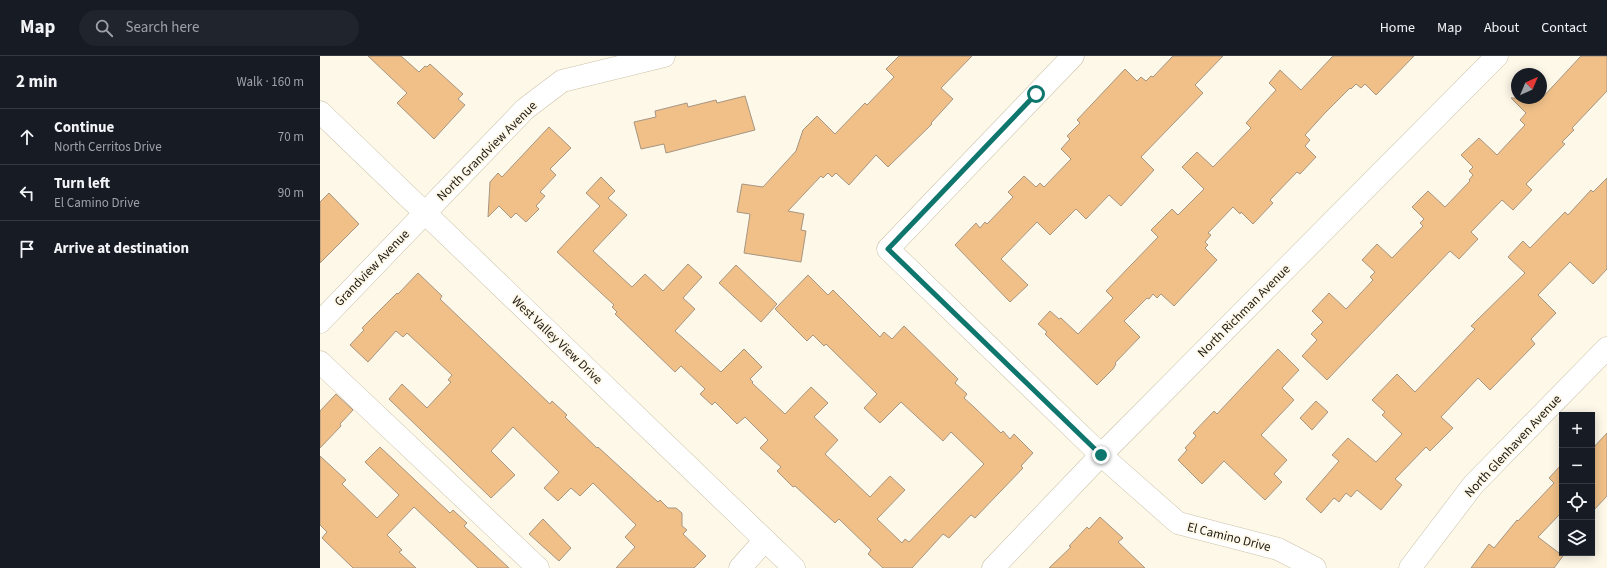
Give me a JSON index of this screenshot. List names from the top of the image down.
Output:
{
  "streets": {
    "street": [
      "North Grandview Avenue",
      "Grandview Avenue",
      "North Richman Avenue",
      "West Valley View Drive",
      "North Glenhaven Avenue",
      "El Camino Drive"
    ]
  },
  "crossings": [
    ["North Grandview Avenue", "Grandview Avenue"],
    ["North Grandview Avenue", "West Valley View Drive"],
    ["Grandview Avenue", "West Valley View Drive"],
    ["North Richman Avenue", "El Camino Drive"]
  ],
  "north": "top right",
  "page": {
    "header": "Map",
    "search": "Search here",
    "nav": [
      "Home",
      "Map",
      "About",
      "Contact"
    ],
    "heading": ["2 min", "Walk · 160 m"],
    "list": [
      ["Continue", "North Cerritos Drive", "70 m"],
      ["Turn left", "El Camino Drive", "90 m"],
      "Arrive at destination"
    ],
    "map_buttons": ["+", "−"]
  }
}
